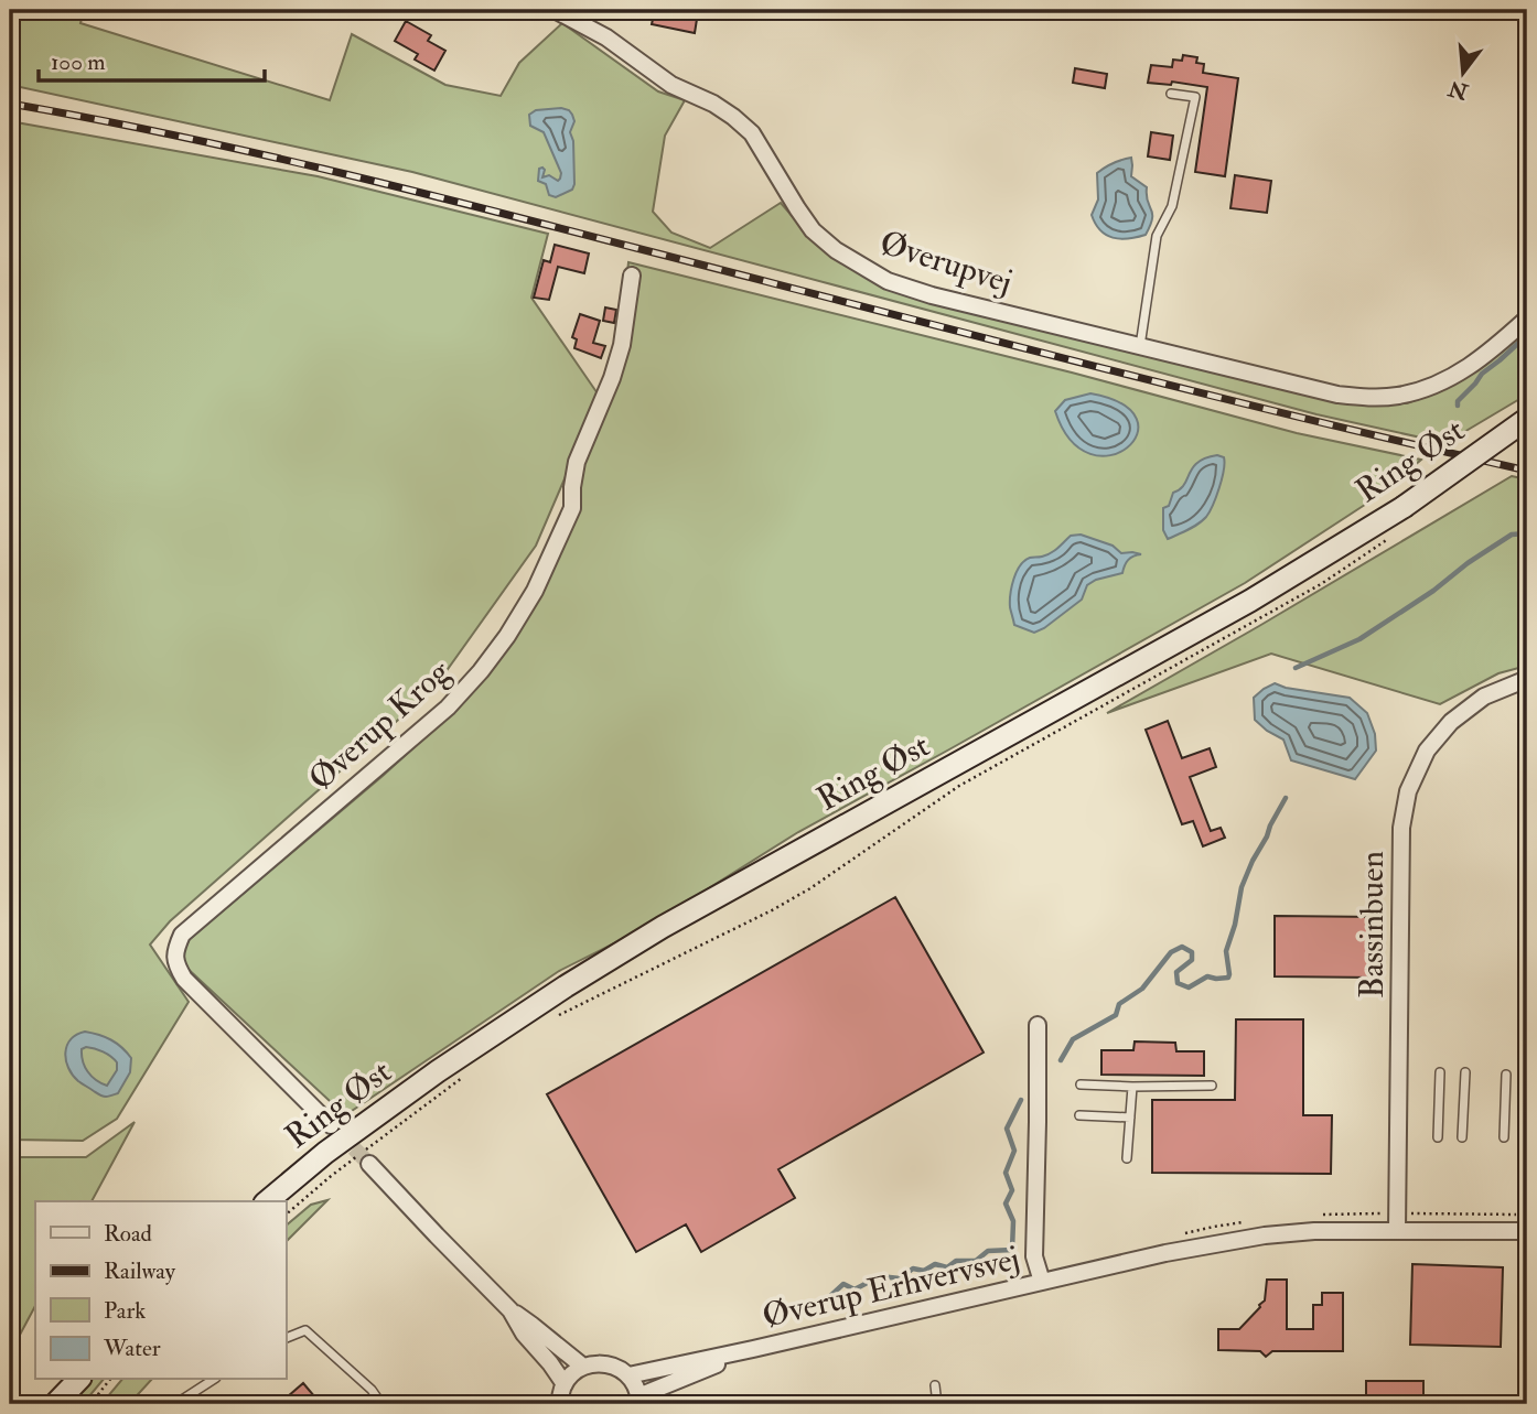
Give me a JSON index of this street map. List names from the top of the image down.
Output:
{
  "streets": {
    "main road": ["Ring Øst"],
    "street": [
      "Øverupvej",
      "Øverup Krog",
      "Bassinbuen",
      "Øverup Erhvervsvej"
    ]
  },
  "crossings": [
    ["Bassinbuen", "Øverup Erhvervsvej"]
  ],
  "legend": [
    "Road",
    "Railway",
    "Park",
    "Water"
  ],
  "scale_bar": "100 m",
  "north": "bottom"
}
